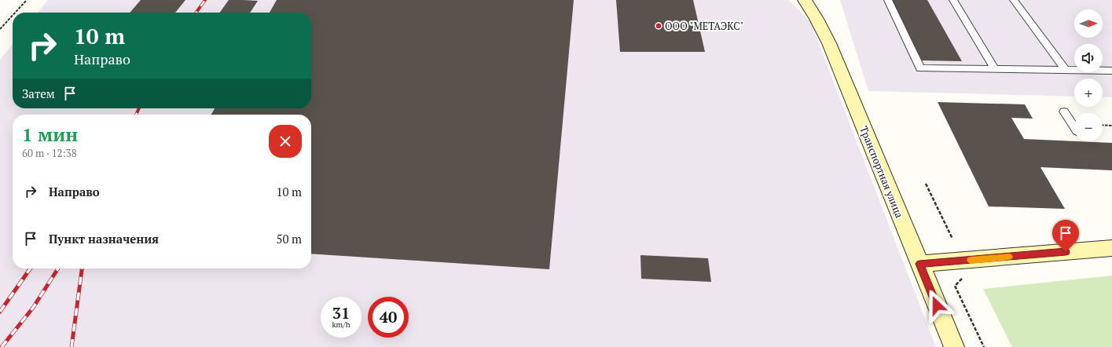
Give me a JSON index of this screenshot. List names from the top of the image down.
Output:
{
  "streets": {
    "street": ["Транспортная улица"]
  },
  "places": ["ООО \"МЕТАЭКС\""],
  "north": "right",
  "page": {
    "map_buttons": ["+", "−"],
    "turn": ["10 m", "Направо"],
    "then": "Затем",
    "heading": ["1 мин", "60 m · 12:38"],
    "list": [
      {
        "name": "Направо",
        "value": "10 m"
      },
      {
        "name": "Пункт назначения",
        "value": "50 m"
      }
    ],
    "speed": "31 km/h",
    "limit": "40"
  }
}
